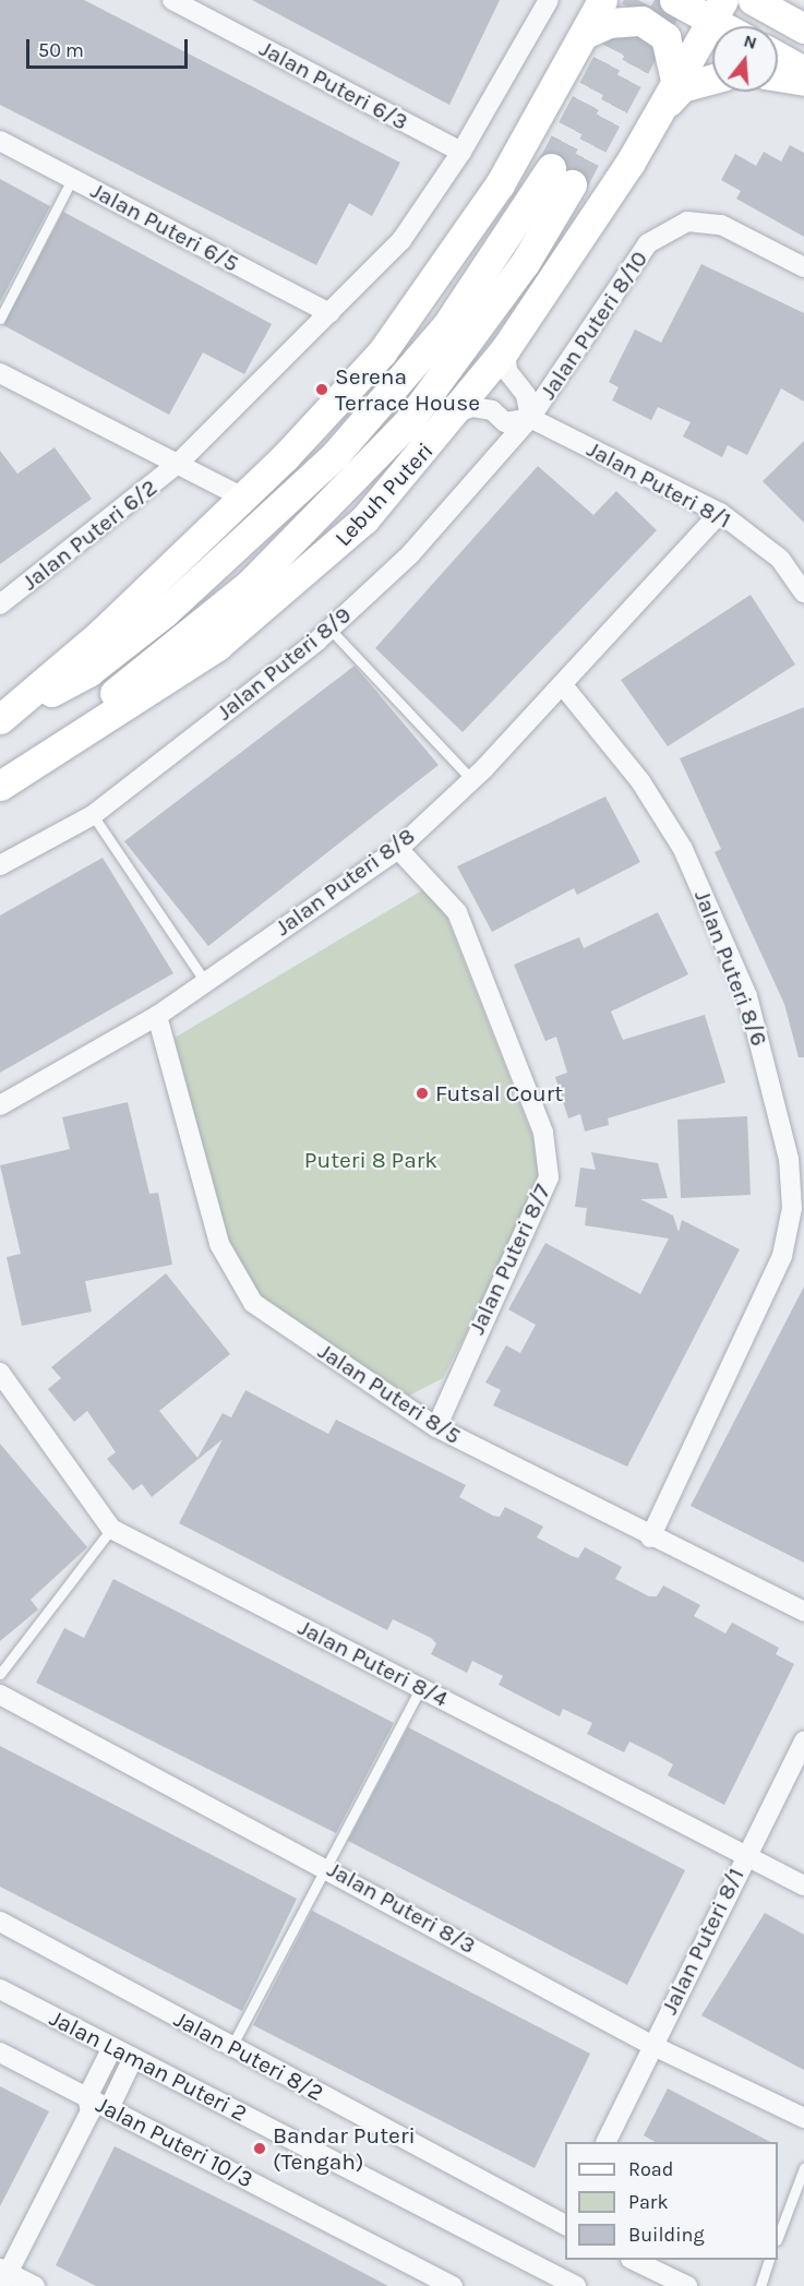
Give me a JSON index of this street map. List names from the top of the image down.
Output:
{
  "streets": {
    "main road": ["Lebuh Puteri"],
    "street": [
      "Jalan Puteri 6/3",
      "Jalan Puteri 6/5",
      "Jalan Puteri 8/10",
      "Jalan Puteri 8/1",
      "Jalan Puteri 6/2",
      "Jalan Puteri 8/9",
      "Jalan Puteri 8/8",
      "Jalan Puteri 8/6",
      "Jalan Puteri 8/7",
      "Jalan Puteri 8/5",
      "Jalan Puteri 8/4",
      "Jalan Puteri 8/3",
      "Jalan Puteri 8/2",
      "Jalan Laman Puteri 2",
      "Jalan Puteri 10/3"
    ]
  },
  "crossings": [
    ["Jalan Puteri 6/3", "Jalan Puteri 6/2"],
    ["Jalan Puteri 6/5", "Jalan Puteri 6/2"],
    ["Jalan Puteri 8/10", "Jalan Puteri 8/1"],
    ["Jalan Puteri 8/10", "Jalan Puteri 8/9"],
    ["Jalan Puteri 8/1", "Lebuh Puteri"],
    ["Jalan Puteri 8/1", "Jalan Puteri 8/9"],
    ["Jalan Puteri 8/1", "Jalan Puteri 8/8"],
    ["Jalan Puteri 8/1", "Jalan Puteri 8/4"],
    ["Jalan Puteri 8/1", "Jalan Puteri 8/3"],
    ["Jalan Puteri 8/8", "Jalan Puteri 8/6"],
    ["Jalan Puteri 8/8", "Jalan Puteri 8/7"],
    ["Jalan Puteri 8/8", "Jalan Puteri 8/5"],
    ["Jalan Puteri 8/6", "Jalan Puteri 8/5"],
    ["Jalan Puteri 8/7", "Jalan Puteri 8/5"]
  ],
  "parks": ["Puteri 8 Park"],
  "places": ["Serena Terrace House", "Futsal Court", "Bandar Puteri (Tengah)"],
  "legend": ["Road", "Park", "Building"],
  "scale_bar": "50 m",
  "north": "top"
}
